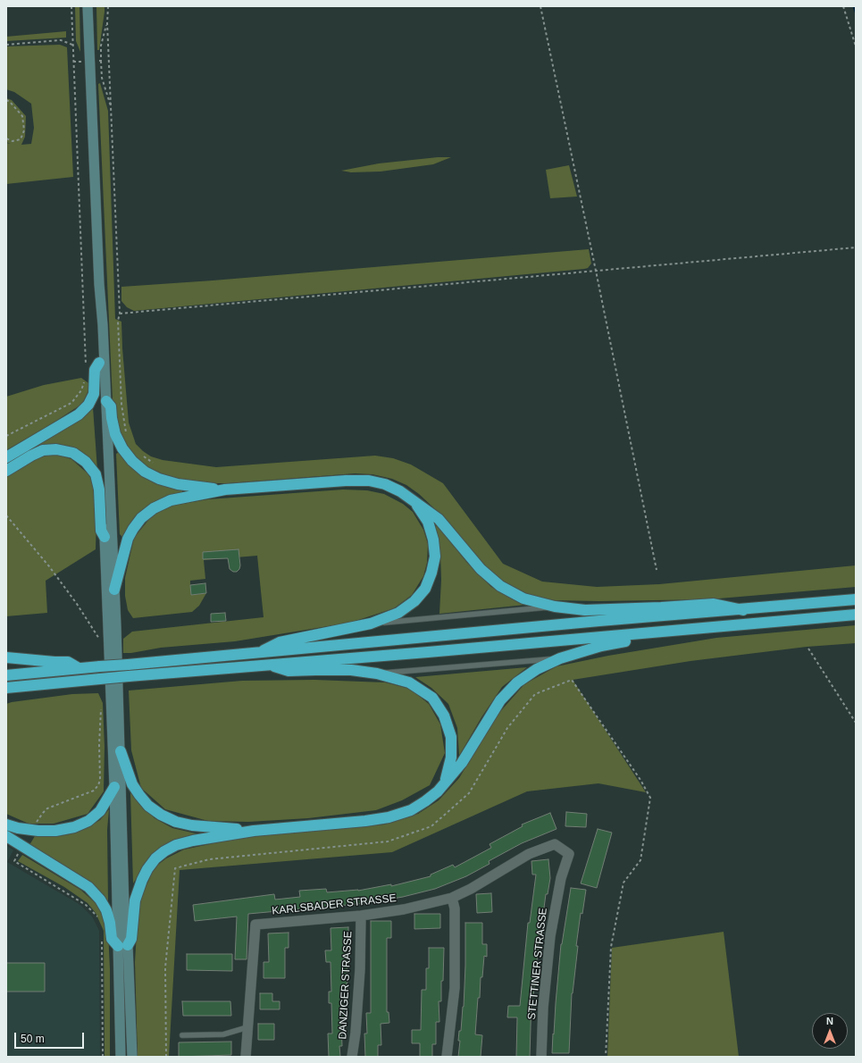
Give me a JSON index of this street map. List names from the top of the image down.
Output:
{
  "streets": {
    "street": ["KARLSBADER STRASSE", "STETTINER STRASSE", "DANZIGER STRASSE"]
  },
  "crossings": [
    ["KARLSBADER STRASSE", "STETTINER STRASSE"],
    ["KARLSBADER STRASSE", "DANZIGER STRASSE"]
  ],
  "scale_bar": "50 m",
  "north": "top"
}
